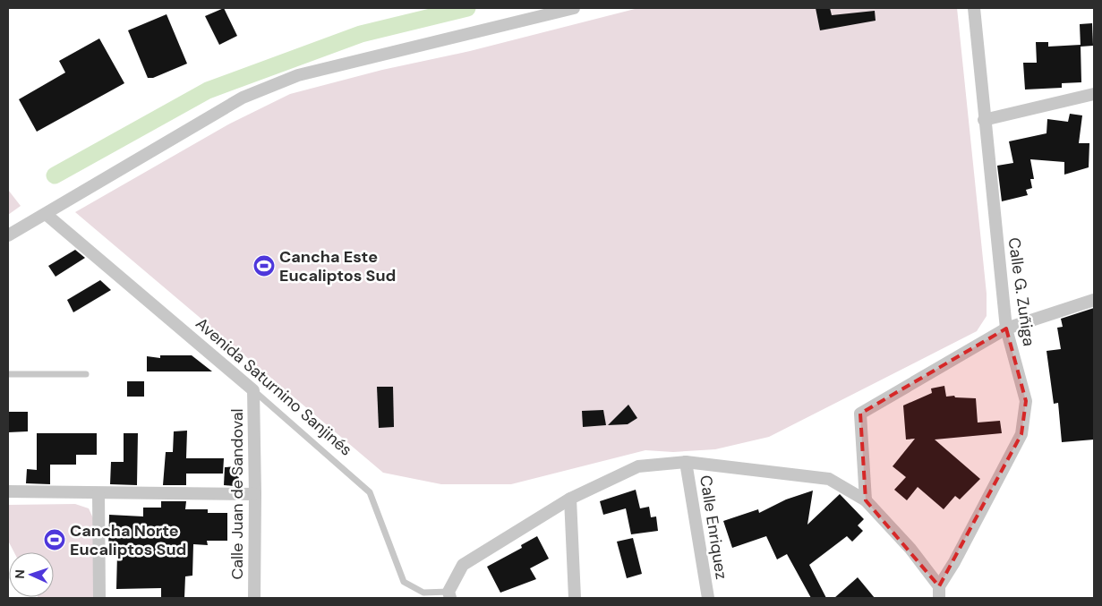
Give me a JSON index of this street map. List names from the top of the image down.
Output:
{
  "streets": {
    "street": [
      "Calle G. Zuñiga",
      "Avenida Saturnino Sanjinés",
      "Calle Juan de Sandoval",
      "Calle Enriquez"
    ]
  },
  "crossings": [
    ["Avenida Saturnino Sanjinés", "Calle Juan de Sandoval"]
  ],
  "places": {
    "sports": ["Cancha Este Eucaliptos Sud", "Cancha Norte Eucaliptos Sud"]
  },
  "north": "left"
}
